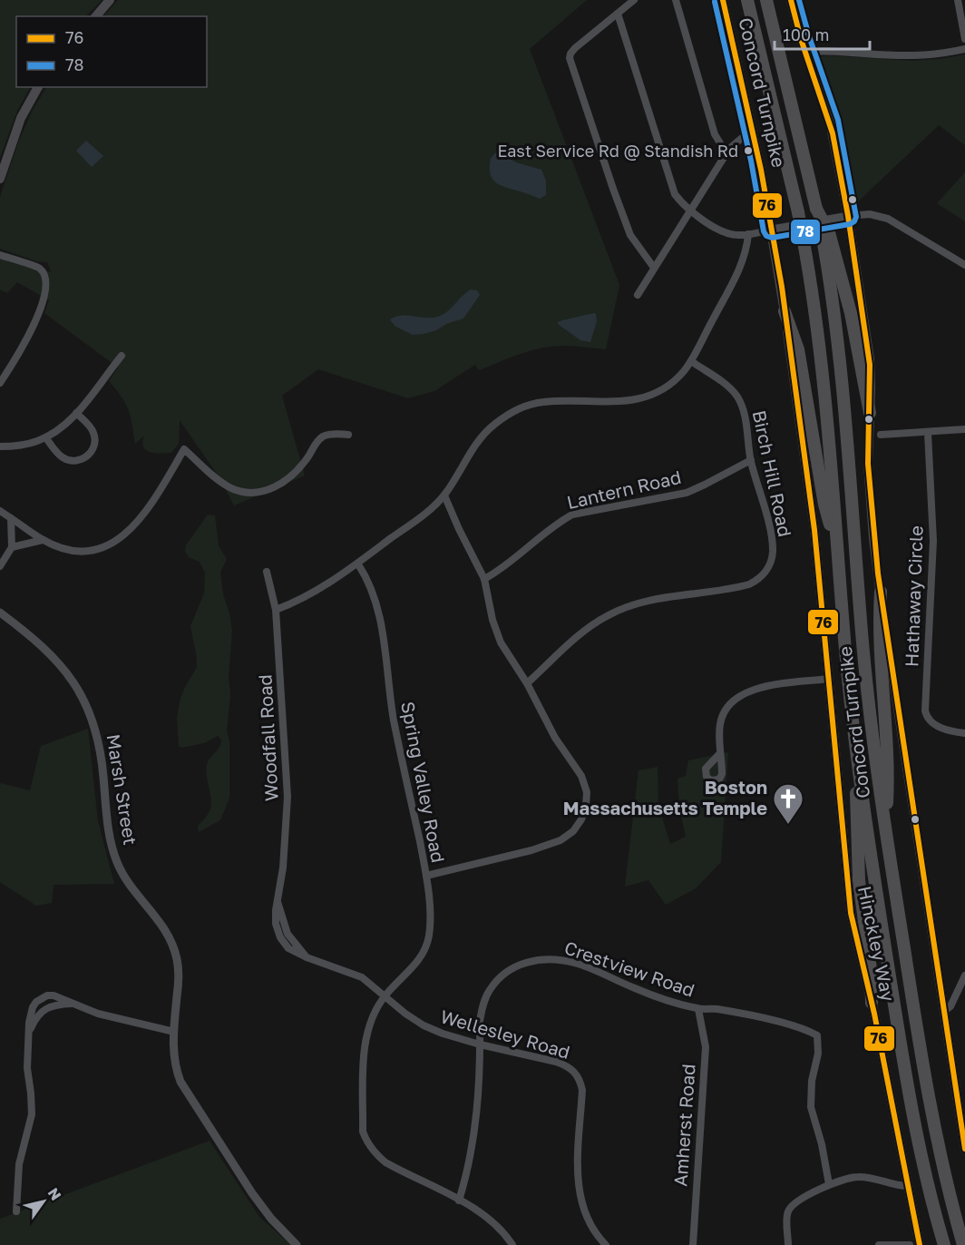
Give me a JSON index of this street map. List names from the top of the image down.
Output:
{
  "streets": {
    "highway": ["Concord Turnpike"],
    "main road": ["Hinckley Way"],
    "street": [
      "Birch Hill Road",
      "Lantern Road",
      "Hathaway Circle",
      "Woodfall Road",
      "Spring Valley Road",
      "Marsh Street",
      "Crestview Road",
      "Wellesley Road",
      "Amherst Road"
    ]
  },
  "crossings": [
    ["Concord Turnpike", "Hinckley Way"],
    ["Birch Hill Road", "Lantern Road"],
    ["Woodfall Road", "Spring Valley Road"],
    ["Woodfall Road", "Wellesley Road"],
    ["Spring Valley Road", "Crestview Road"],
    ["Spring Valley Road", "Wellesley Road"],
    ["Crestview Road", "Wellesley Road"],
    ["Crestview Road", "Amherst Road"]
  ],
  "places": {
    "other": ["East Service Rd @ Standish Rd"],
    "church": ["Boston Massachusetts Temple"]
  },
  "lines": ["transit line 76", "transit line 78"],
  "legend": ["76", "78"],
  "scale_bar": "100 m",
  "north": "top right"
}
